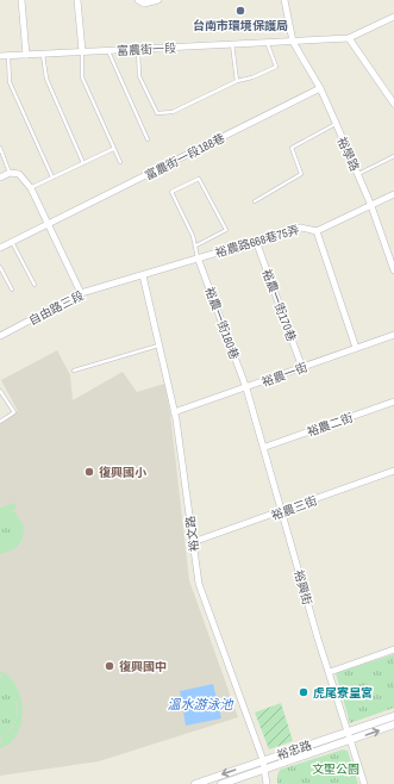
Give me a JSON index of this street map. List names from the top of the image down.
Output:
{
  "streets": {
    "street": [
      "富農街一段",
      "裕學路",
      "富農街一段188巷",
      "裕農路668巷75弄",
      "裕農一街170巷",
      "自由路三段",
      "裕農一街180巷",
      "裕農一街",
      "裕農二街",
      "裕農三街",
      "裕文路",
      "裕興街",
      "裕忠路"
    ]
  },
  "crossings": [
    ["富農街一段", "裕學路"],
    ["裕學路", "富農街一段188巷"],
    ["裕學路", "裕農路668巷75弄"],
    ["裕農路668巷75弄", "裕農一街170巷"],
    ["裕農路668巷75弄", "自由路三段"],
    ["裕農路668巷75弄", "裕農一街180巷"],
    ["裕農路668巷75弄", "裕文路"],
    ["裕農一街170巷", "裕農一街"],
    ["自由路三段", "裕文路"],
    ["裕農一街180巷", "裕農一街"],
    ["裕農一街180巷", "裕興街"],
    ["裕農一街", "裕文路"],
    ["裕農一街", "裕興街"],
    ["裕農二街", "裕興街"],
    ["裕農三街", "裕文路"],
    ["裕農三街", "裕興街"],
    ["裕文路", "裕忠路"],
    ["裕興街", "裕忠路"]
  ],
  "water": ["溫水游泳池"],
  "parks": ["文聖公園"],
  "places": [
    "台南市環境保護局",
    "復興國小",
    "復興國中",
    "虎尾寮皇宮"
  ]
}
